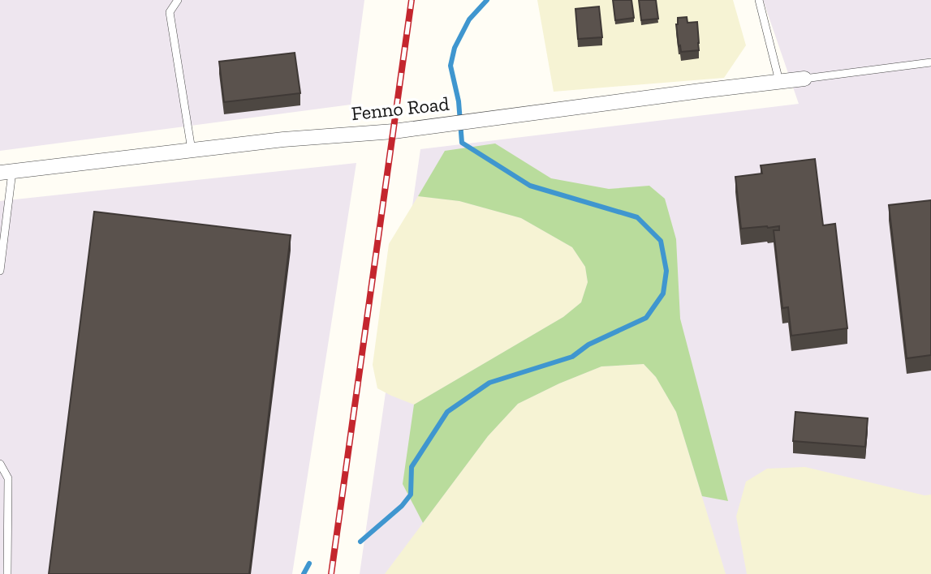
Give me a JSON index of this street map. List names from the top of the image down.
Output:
{
  "streets": {
    "street": ["Fenno Road"]
  }
}
